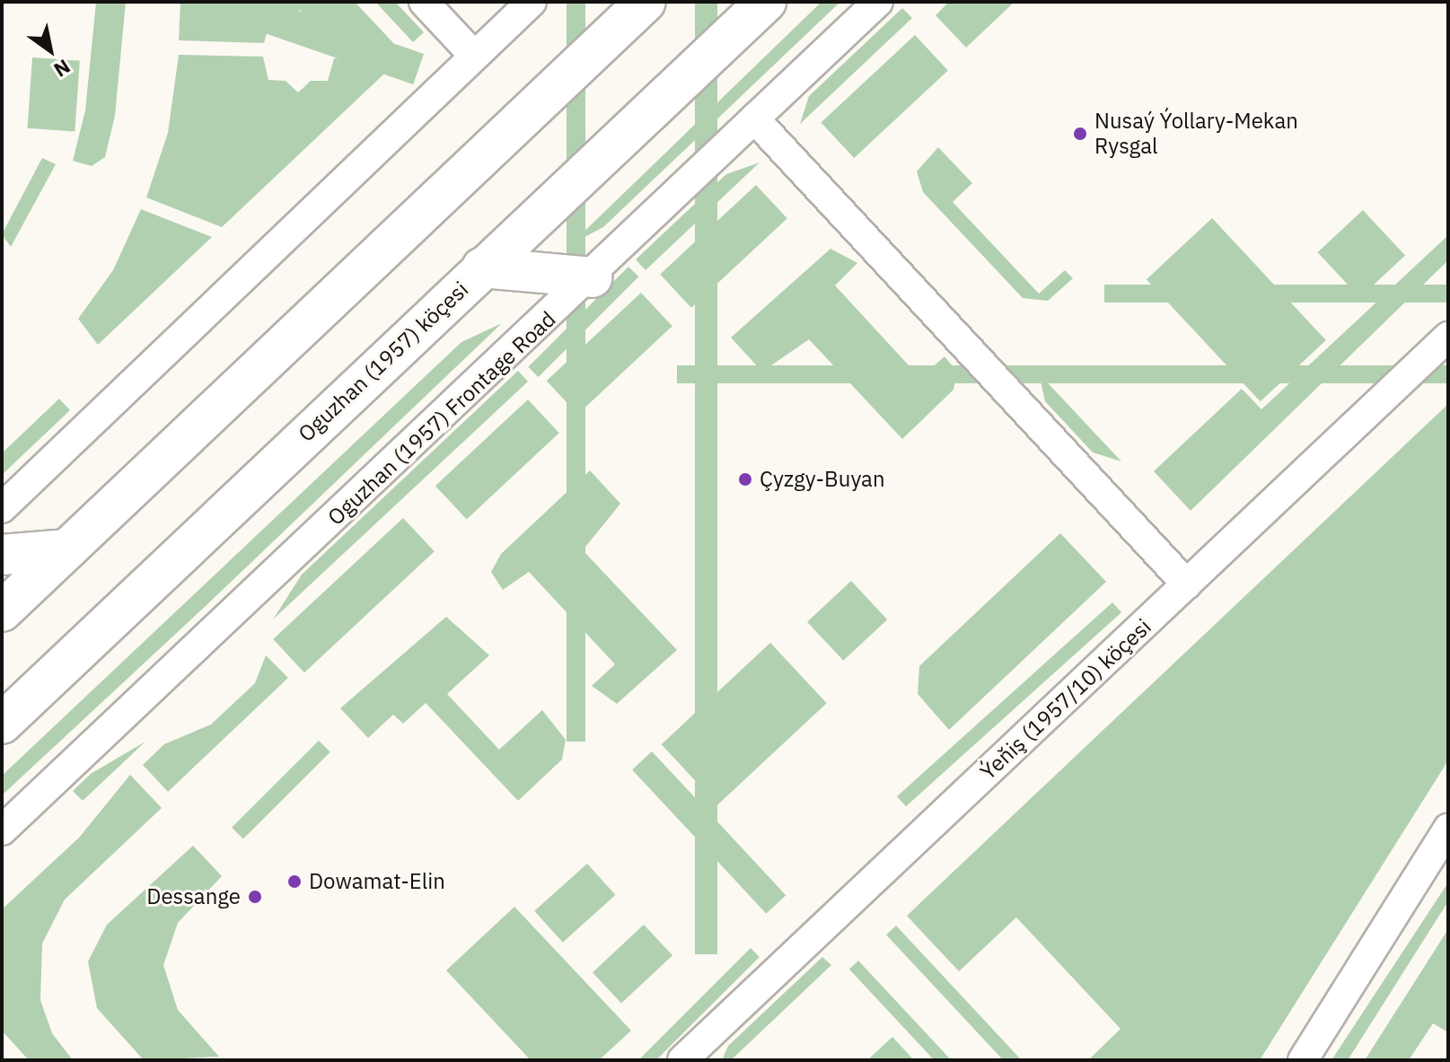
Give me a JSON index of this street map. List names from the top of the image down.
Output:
{
  "streets": {
    "main road": ["Oguzhan (1957) köçesi"],
    "street": ["Oguzhan (1957) Frontage Road", "Ýeňiş (1957/10) köçesi"]
  },
  "places": [
    "Nusaý Ýollary-Mekan Rysgal",
    "Çyzgy-Buyan",
    "Dowamat-Elin",
    "Dessange"
  ],
  "north": "bottom right"
}
